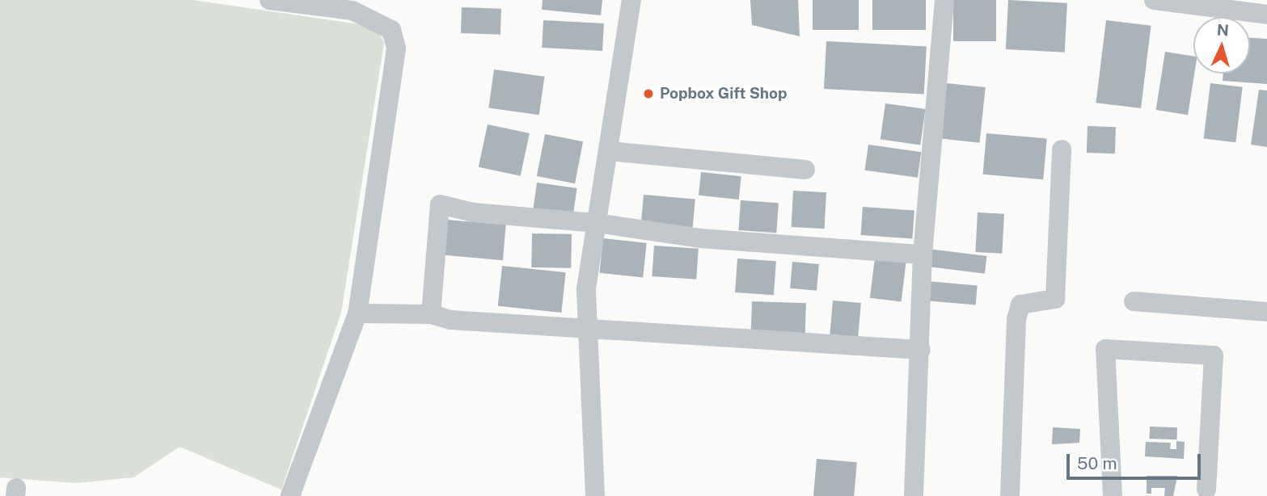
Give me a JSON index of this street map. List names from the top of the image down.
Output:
{
  "places": ["Popbox Gift Shop"],
  "scale_bar": "50 m",
  "north": "top"
}
